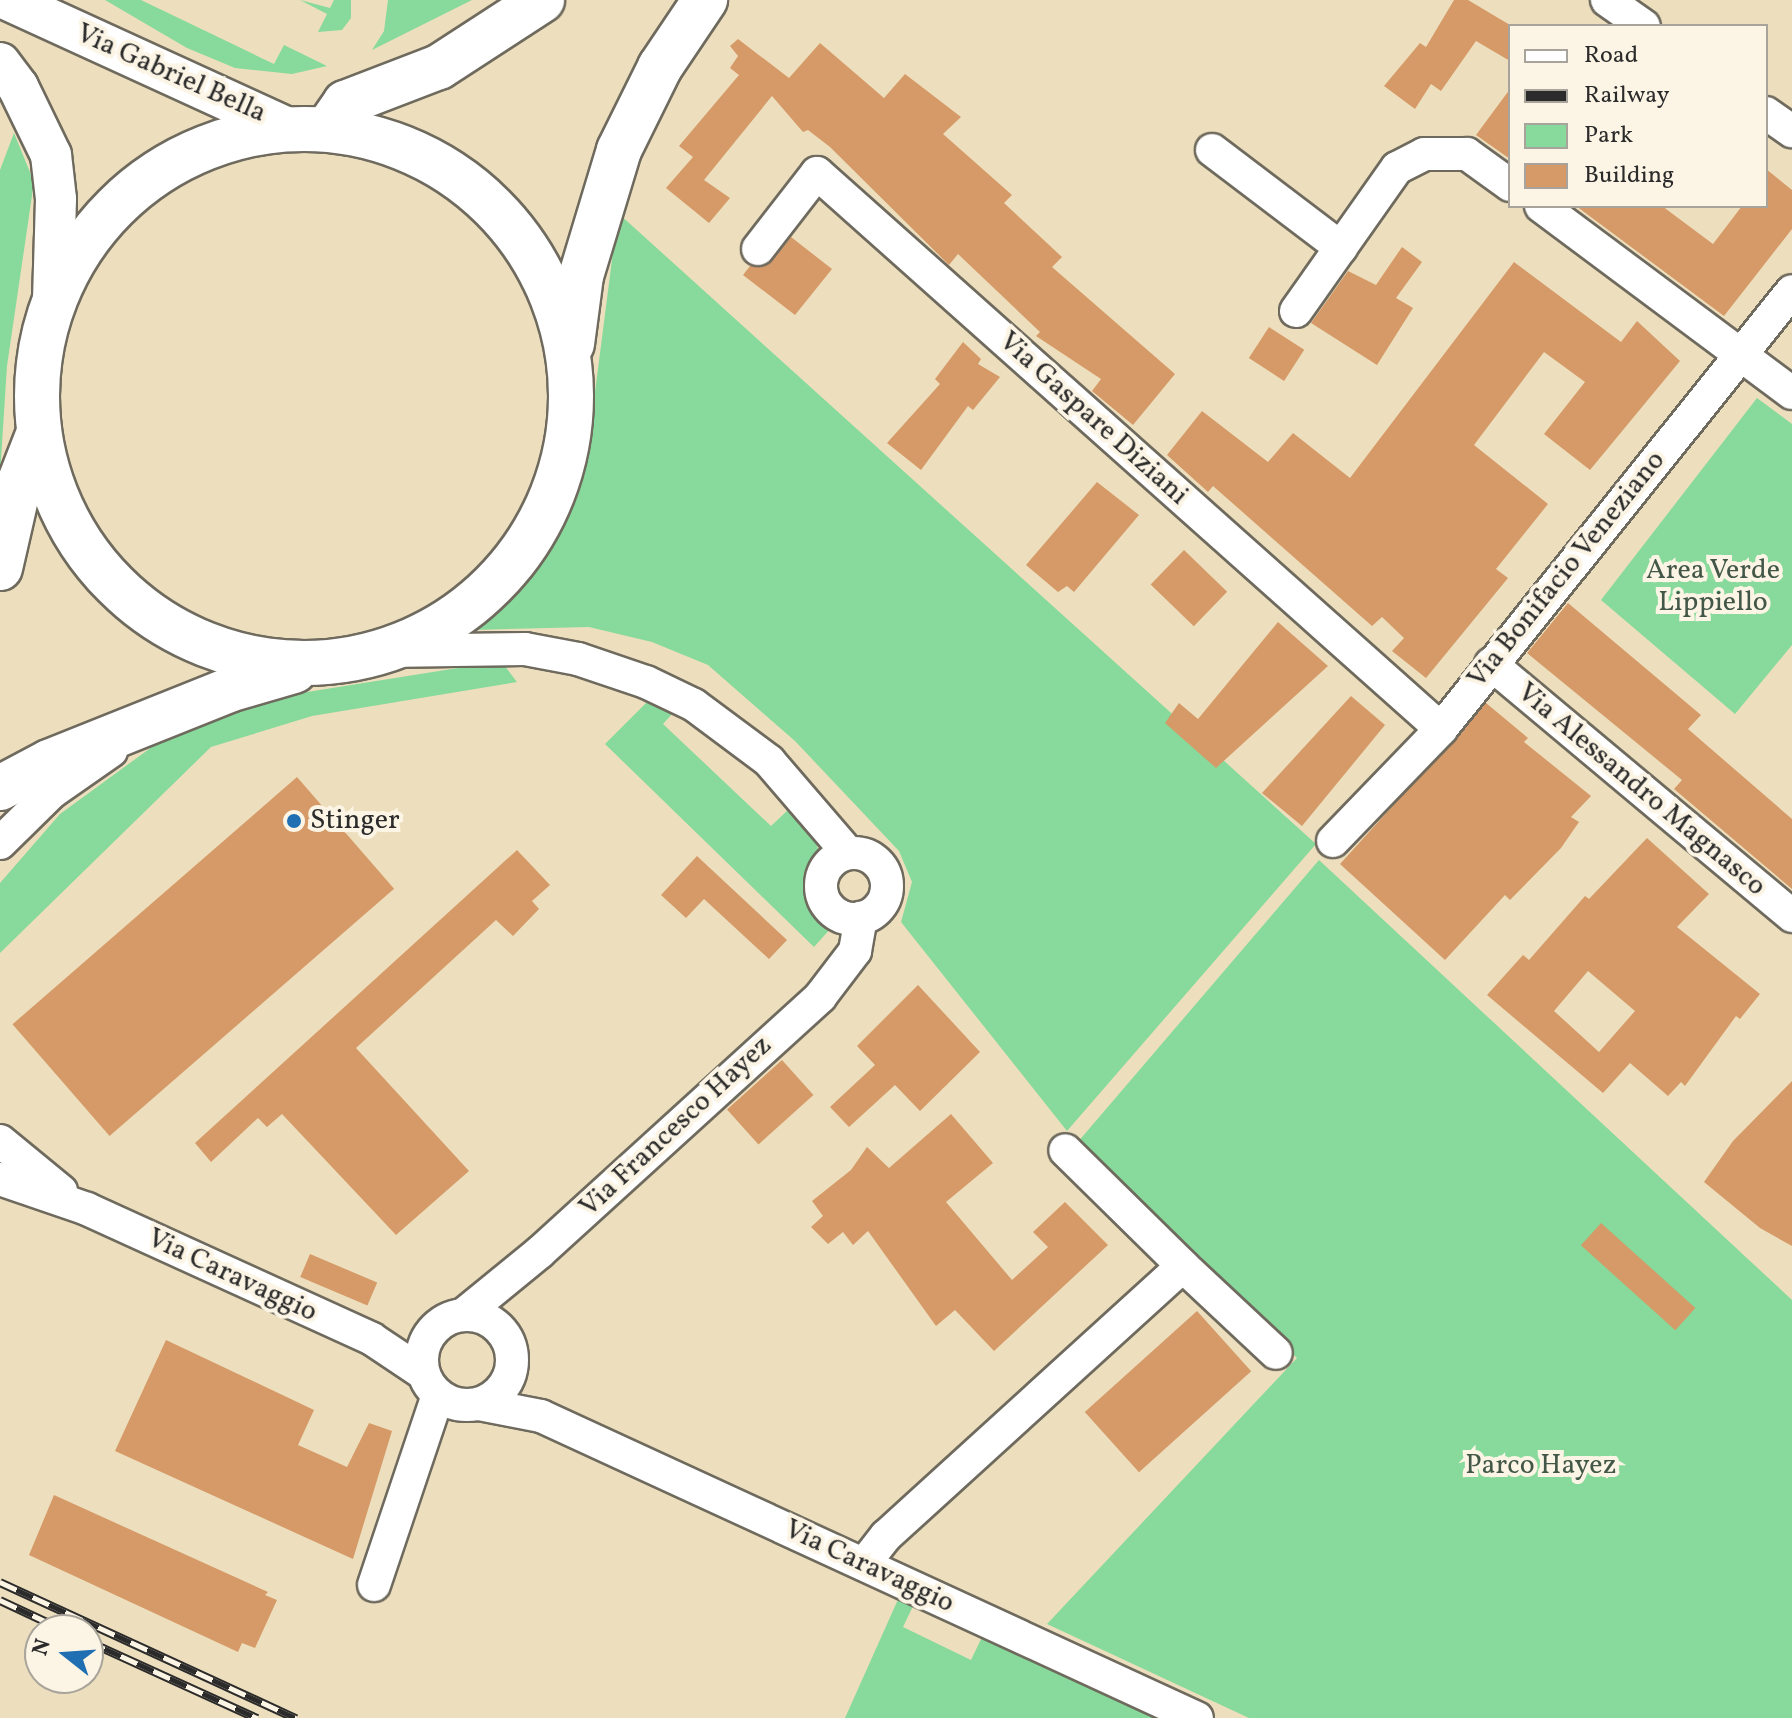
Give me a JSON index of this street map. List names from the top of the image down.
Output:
{
  "streets": {
    "street": [
      "Via Gabriel Bella",
      "Via Gaspare Diziani",
      "Via Bonifacio Veneziano",
      "Via Alessandro Magnasco",
      "Via Francesco Hayez",
      "Via Caravaggio"
    ]
  },
  "crossings": [
    ["Via Gaspare Diziani", "Via Bonifacio Veneziano"],
    ["Via Bonifacio Veneziano", "Via Alessandro Magnasco"],
    ["Via Francesco Hayez", "Via Caravaggio"]
  ],
  "parks": ["Area Verde Lippiello", "Parco Hayez"],
  "places": ["Stinger"],
  "legend": [
    "Road",
    "Railway",
    "Park",
    "Building"
  ],
  "north": "left"
}
